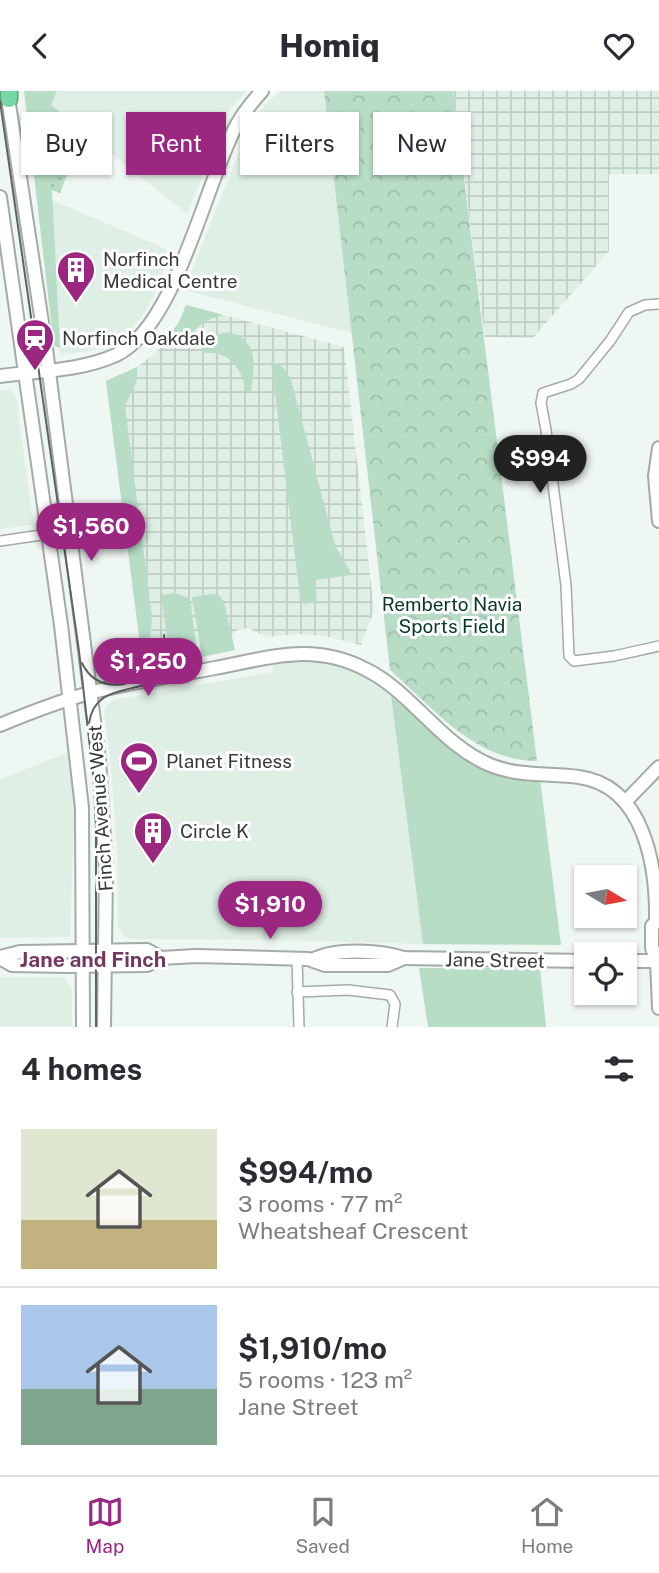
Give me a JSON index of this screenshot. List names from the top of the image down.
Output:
{
  "streets": {
    "main road": ["Finch Avenue West", "Jane Street"]
  },
  "crossings": [
    ["Finch Avenue West", "Jane Street"]
  ],
  "districts": ["Jane and Finch"],
  "parks": ["Remberto Navia Sports Field"],
  "places": {
    "building": ["Norfinch Medical Centre", "Circle K"],
    "station": ["Norfinch Oakdale"],
    "sports": ["Planet Fitness"]
  },
  "north": "right",
  "page": {
    "header": "Homiq",
    "chip": [
      "Buy",
      "Rent",
      "Filters",
      "New"
    ],
    "price": [
      "$994",
      "$1,560",
      "$1,250",
      "$1,910"
    ],
    "heading": "4 homes",
    "list": [
      {
        "name": "$994/mo",
        "note": "3 rooms · 77 m² · Wheatsheaf Crescent"
      },
      {
        "name": "$1,910/mo",
        "note": "5 rooms · 123 m² · Jane Street"
      }
    ],
    "tabs": ["Map", "Saved", "Home"]
  }
}
